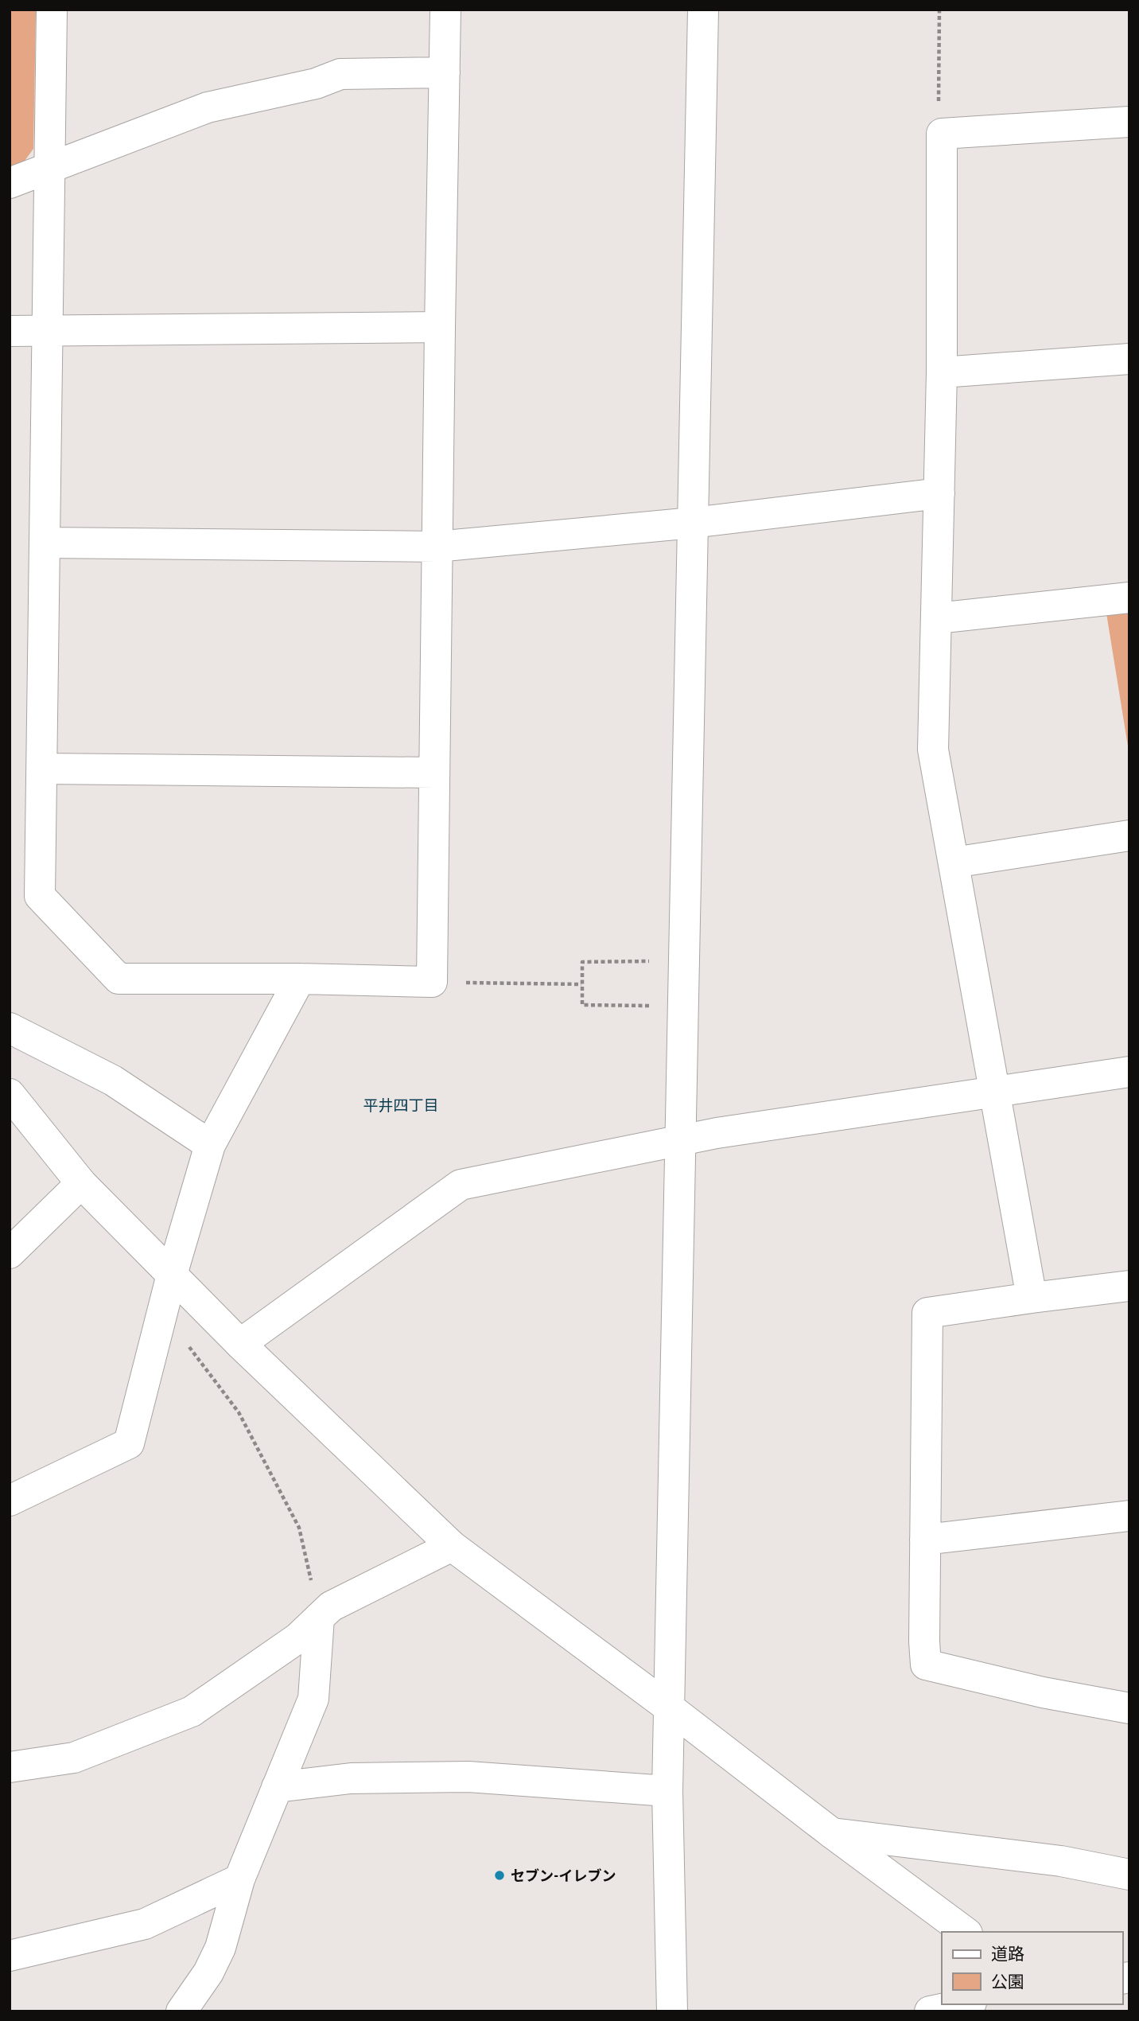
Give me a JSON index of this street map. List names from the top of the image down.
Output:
{
  "districts": ["平井四丁目"],
  "places": ["セブン-イレブン"],
  "legend": ["道路", "公園"]
}
